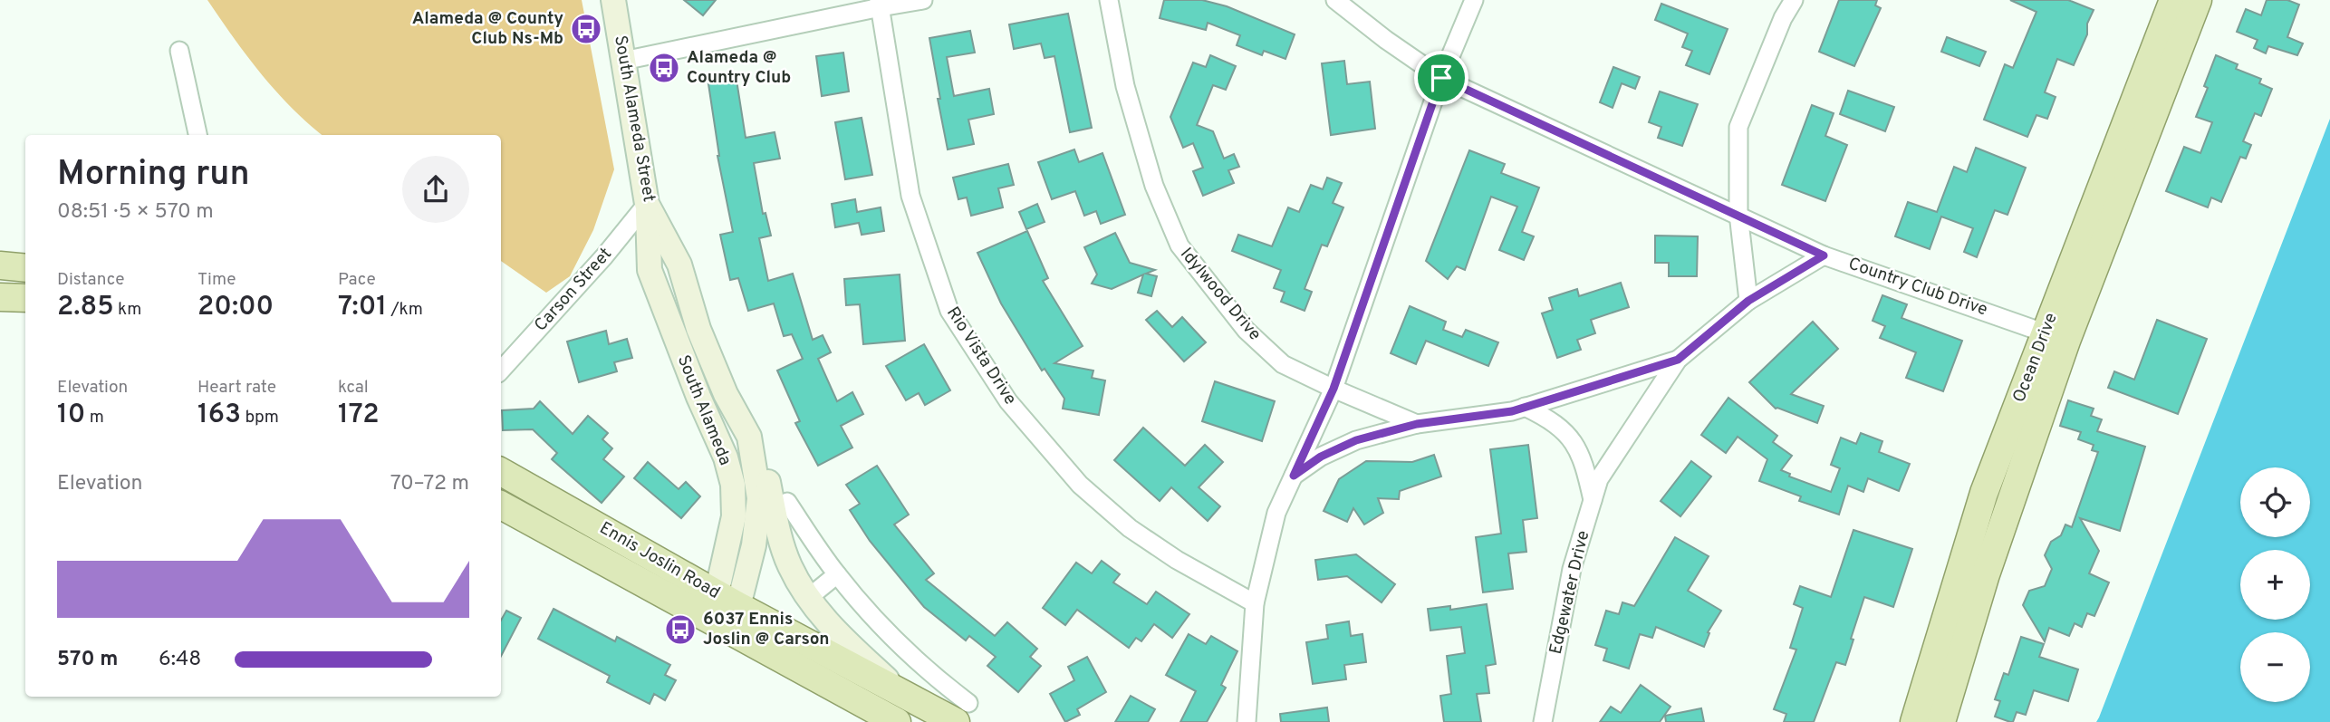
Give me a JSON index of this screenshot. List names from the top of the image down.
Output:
{
  "streets": {
    "main road": [
      "South Alameda Street",
      "Ocean Drive",
      "South Alameda",
      "Ennis Joslin Road"
    ],
    "street": [
      "Country Club Drive",
      "Carson Street",
      "Idylwood Drive",
      "Rio Vista Drive",
      "Edgewater Drive"
    ]
  },
  "crossings": [
    ["South Alameda Street", "Carson Street"],
    ["South Alameda Street", "South Alameda"],
    ["South Alameda Street", "Ennis Joslin Road"],
    ["Country Club Drive", "Ocean Drive"],
    ["Country Club Drive", "Edgewater Drive"],
    ["Carson Street", "South Alameda"],
    ["South Alameda", "Ennis Joslin Road"]
  ],
  "places": {
    "bus stop": ["Alameda @ County Club Ns-Mb", "Alameda @ Country Club", "6037 Ennis Joslin @ Carson"]
  },
  "page": {
    "heading": ["Morning run", "08:51 · 5 × 570 m"],
    "stats": [
      ["Distance", "2.85 km"],
      ["Time", "20:00"],
      ["Pace", "7:01 /km"],
      ["Elevation", "10 m"],
      ["Heart rate", "163 bpm"],
      ["kcal", "172"]
    ],
    "chart": ["Elevation", "70–72 m"],
    "map_buttons": ["+", "−"],
    "list": [
      {
        "name": "570 m",
        "note": "6:48"
      }
    ]
  }
}
